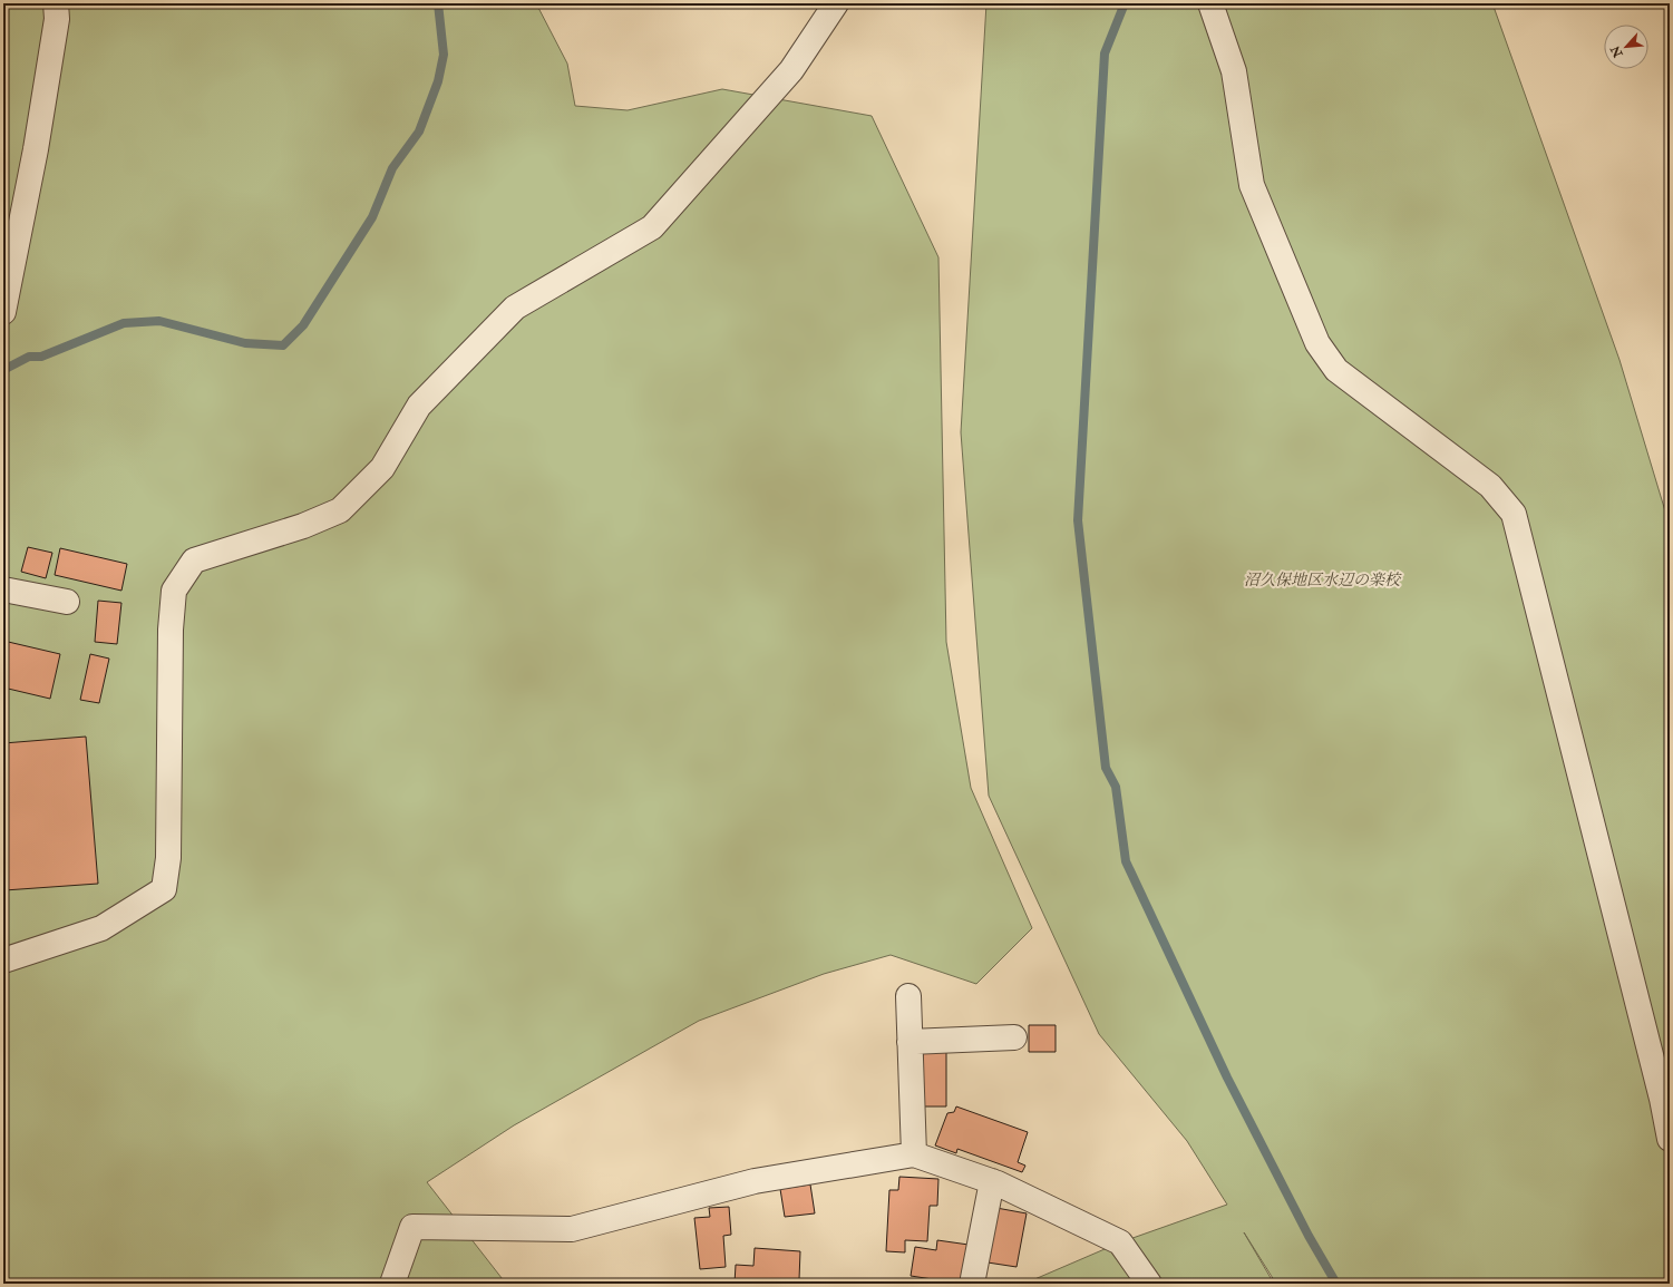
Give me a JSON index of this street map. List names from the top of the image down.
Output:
{
  "parks": ["沼久保地区水辺の楽校"],
  "north": "bottom left"
}
